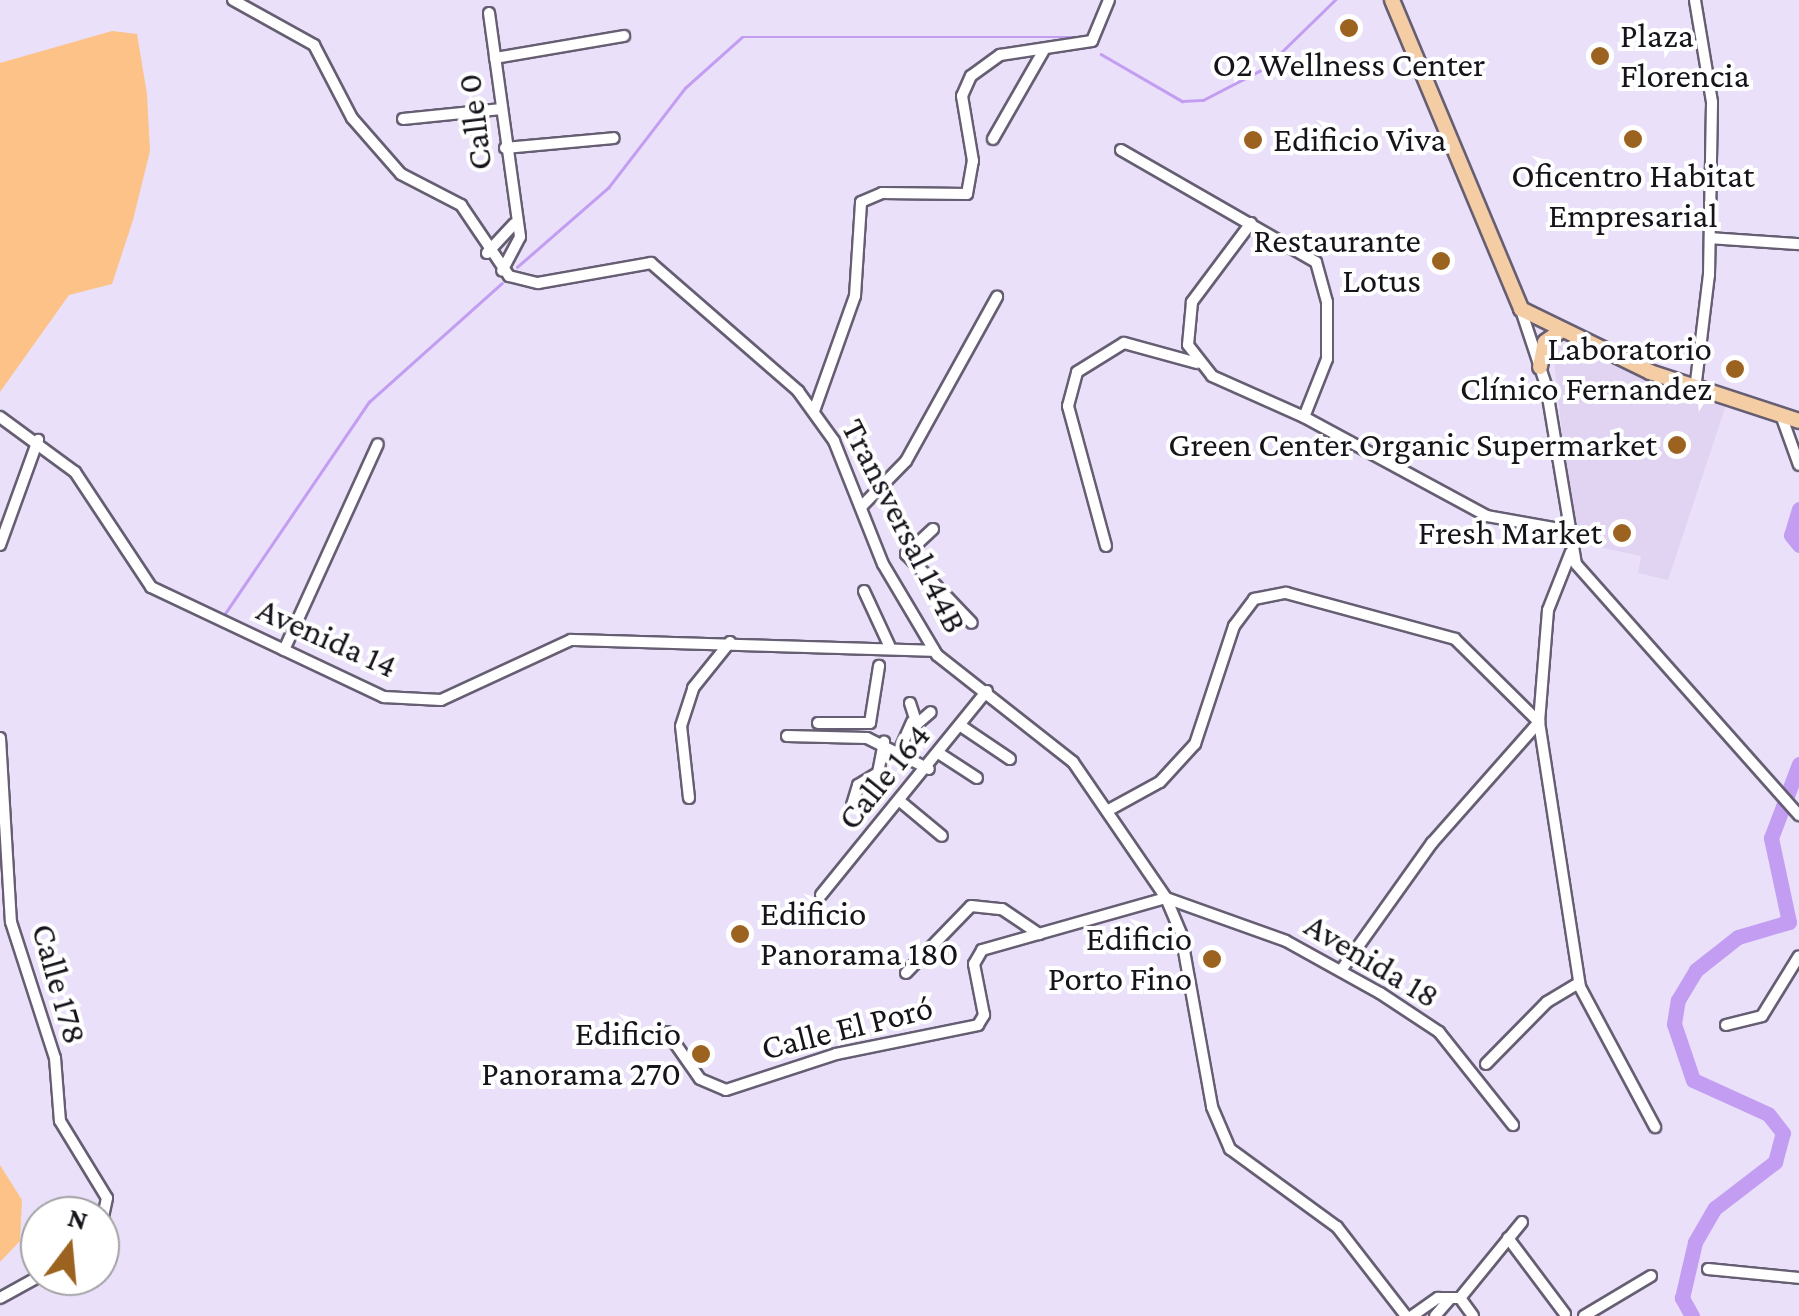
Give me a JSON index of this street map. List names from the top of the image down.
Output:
{
  "streets": {
    "street": [
      "Calle 0",
      "Transversal 144B",
      "Avenida 14",
      "Calle 164",
      "Avenida 18",
      "Calle 178",
      "Calle El Poró"
    ]
  },
  "crossings": [
    ["Calle 0", "Transversal 144B"],
    ["Transversal 144B", "Avenida 14"],
    ["Transversal 144B", "Calle 164"],
    ["Transversal 144B", "Avenida 18"],
    ["Transversal 144B", "Calle El Poró"],
    ["Avenida 18", "Calle El Poró"]
  ],
  "places": [
    "O2 Wellness Center",
    "Plaza Florencia",
    "Oficentro Habitat Empresarial",
    "Edificio Viva",
    "Restaurante Lotus",
    "Laboratorio Clínico Fernandez",
    "Green Center Organic Supermarket",
    "Fresh Market",
    "Edificio Panorama 180",
    "Edificio Porto Fino",
    "Edificio Panorama 270"
  ],
  "north": "top"
}
